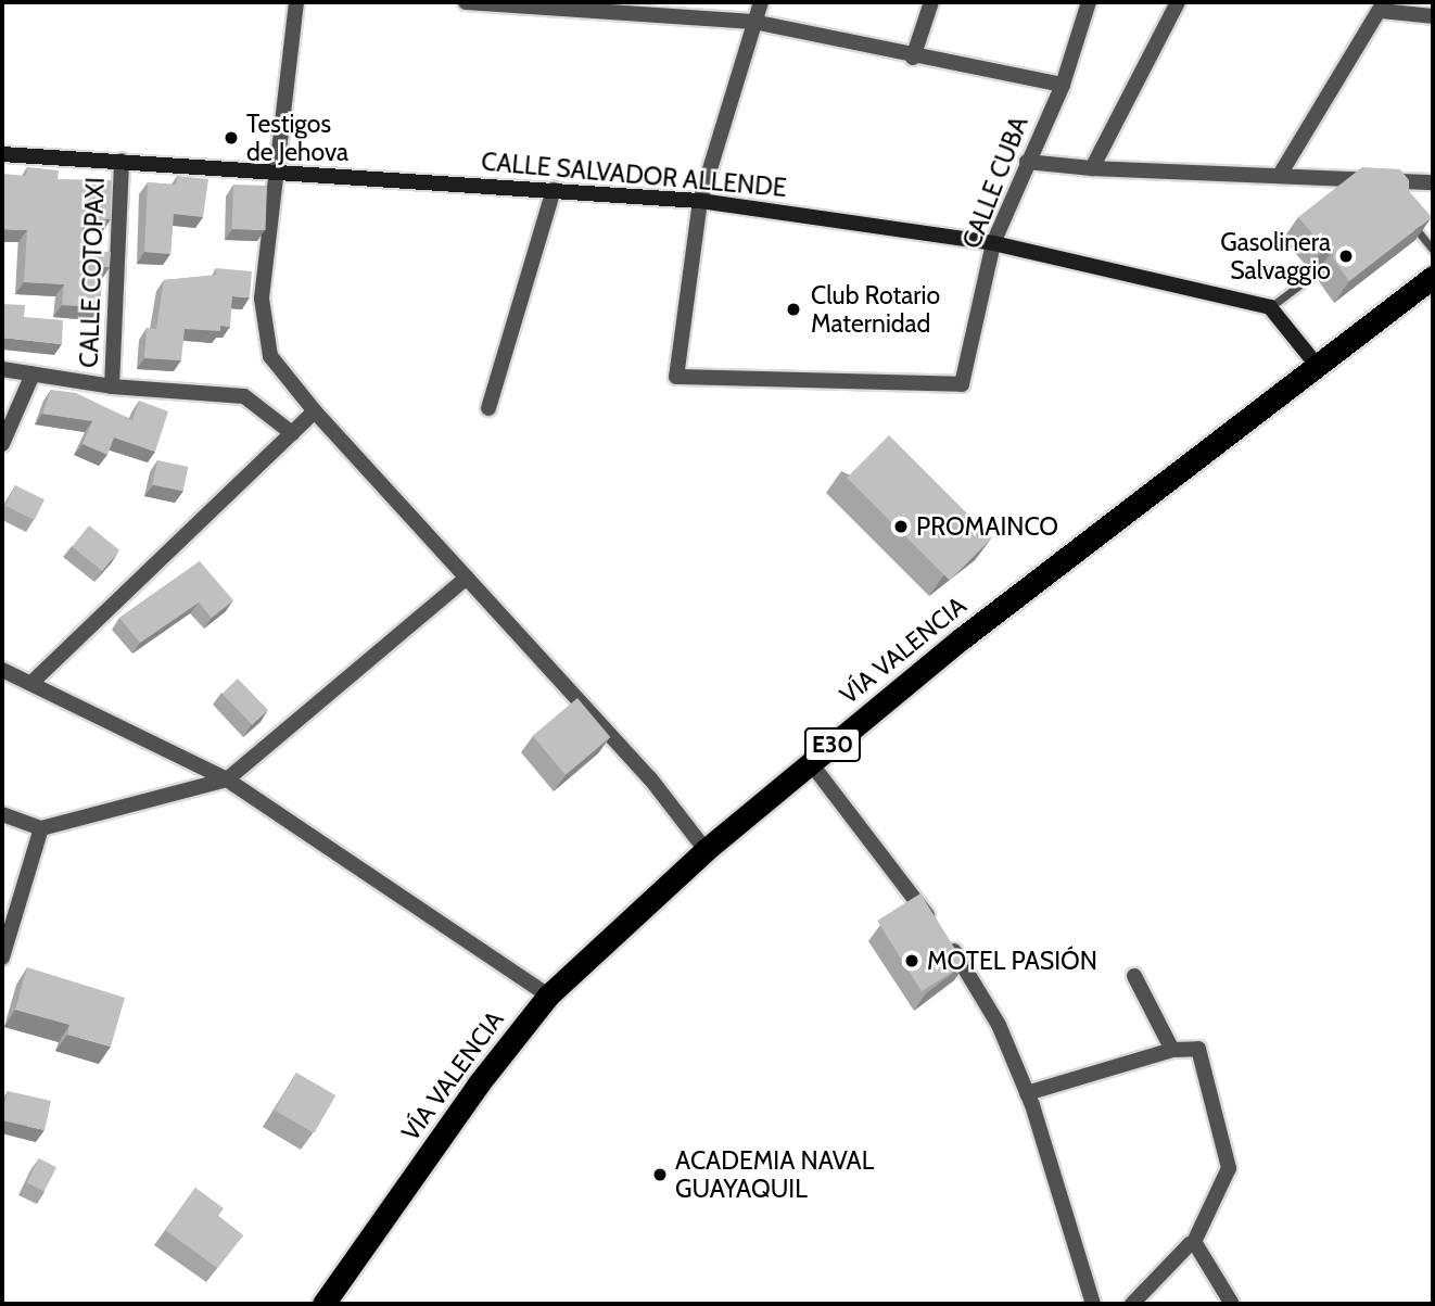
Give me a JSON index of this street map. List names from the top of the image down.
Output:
{
  "streets": {
    "highway": ["VÍA VALENCIA", "E30"],
    "street": ["CALLE SALVADOR ALLENDE", "CALLE CUBA", "CALLE COTOPAXI"]
  },
  "crossings": [
    ["CALLE SALVADOR ALLENDE", "CALLE CUBA"],
    ["CALLE SALVADOR ALLENDE", "CALLE COTOPAXI"]
  ],
  "places": [
    "Testigos de Jehova",
    "Gasolinera Salvaggio",
    "Club Rotario Maternidad",
    "PROMAINCO",
    "MOTEL PASIÓN",
    "ACADEMIA NAVAL GUAYAQUIL"
  ]
}
